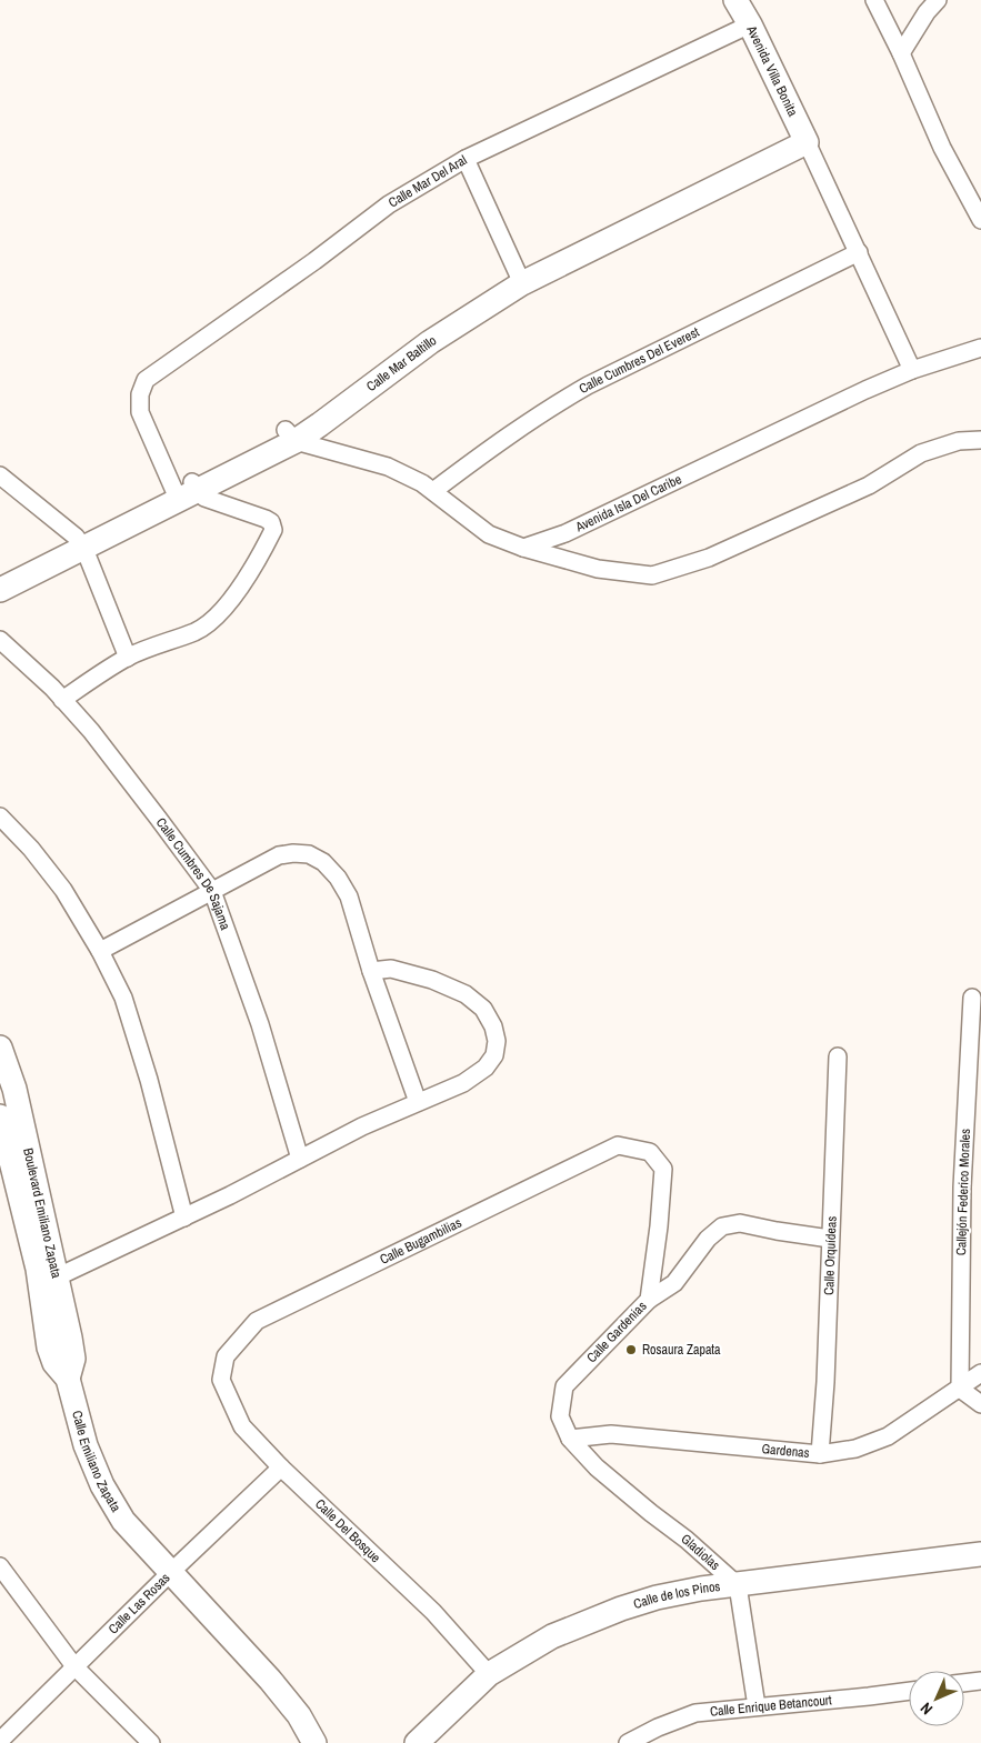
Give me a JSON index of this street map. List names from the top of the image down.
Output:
{
  "streets": {
    "main road": [
      "Avenida Villa Bonita",
      "Calle Mar Baltillo",
      "Boulevard Emiliano Zapata",
      "Calle Emiliano Zapata",
      "Calle de los Pinos"
    ],
    "street": [
      "Calle Mar Del Aral",
      "Calle Cumbres Del Everest",
      "Avenida Isla Del Caribe",
      "Calle Cumbres De Sajama",
      "Callejón Federico Morales",
      "Calle Bugambilias",
      "Calle Orquídeas",
      "Calle Gardenias",
      "Gardenas",
      "Calle Del Bosque",
      "Gladiolas",
      "Calle Las Rosas",
      "Calle Enrique Betancourt"
    ]
  },
  "crossings": [
    ["Avenida Villa Bonita", "Calle Mar Del Aral"],
    ["Avenida Villa Bonita", "Calle Mar Baltillo"],
    ["Calle Mar Del Aral", "Calle Mar Baltillo"],
    ["Callejón Federico Morales", "Gardenas"],
    ["Boulevard Emiliano Zapata", "Calle Emiliano Zapata"],
    ["Calle Bugambilias", "Calle Gardenias"],
    ["Calle Bugambilias", "Calle Del Bosque"],
    ["Calle Orquídeas", "Gardenas"],
    ["Calle Gardenias", "Gardenas"],
    ["Calle Gardenias", "Gladiolas"],
    ["Gardenas", "Gladiolas"],
    ["Calle Emiliano Zapata", "Calle Las Rosas"],
    ["Calle Del Bosque", "Calle de los Pinos"],
    ["Calle Del Bosque", "Calle Las Rosas"],
    ["Gladiolas", "Calle de los Pinos"]
  ],
  "places": ["Rosaura Zapata"],
  "north": "bottom left"
}
